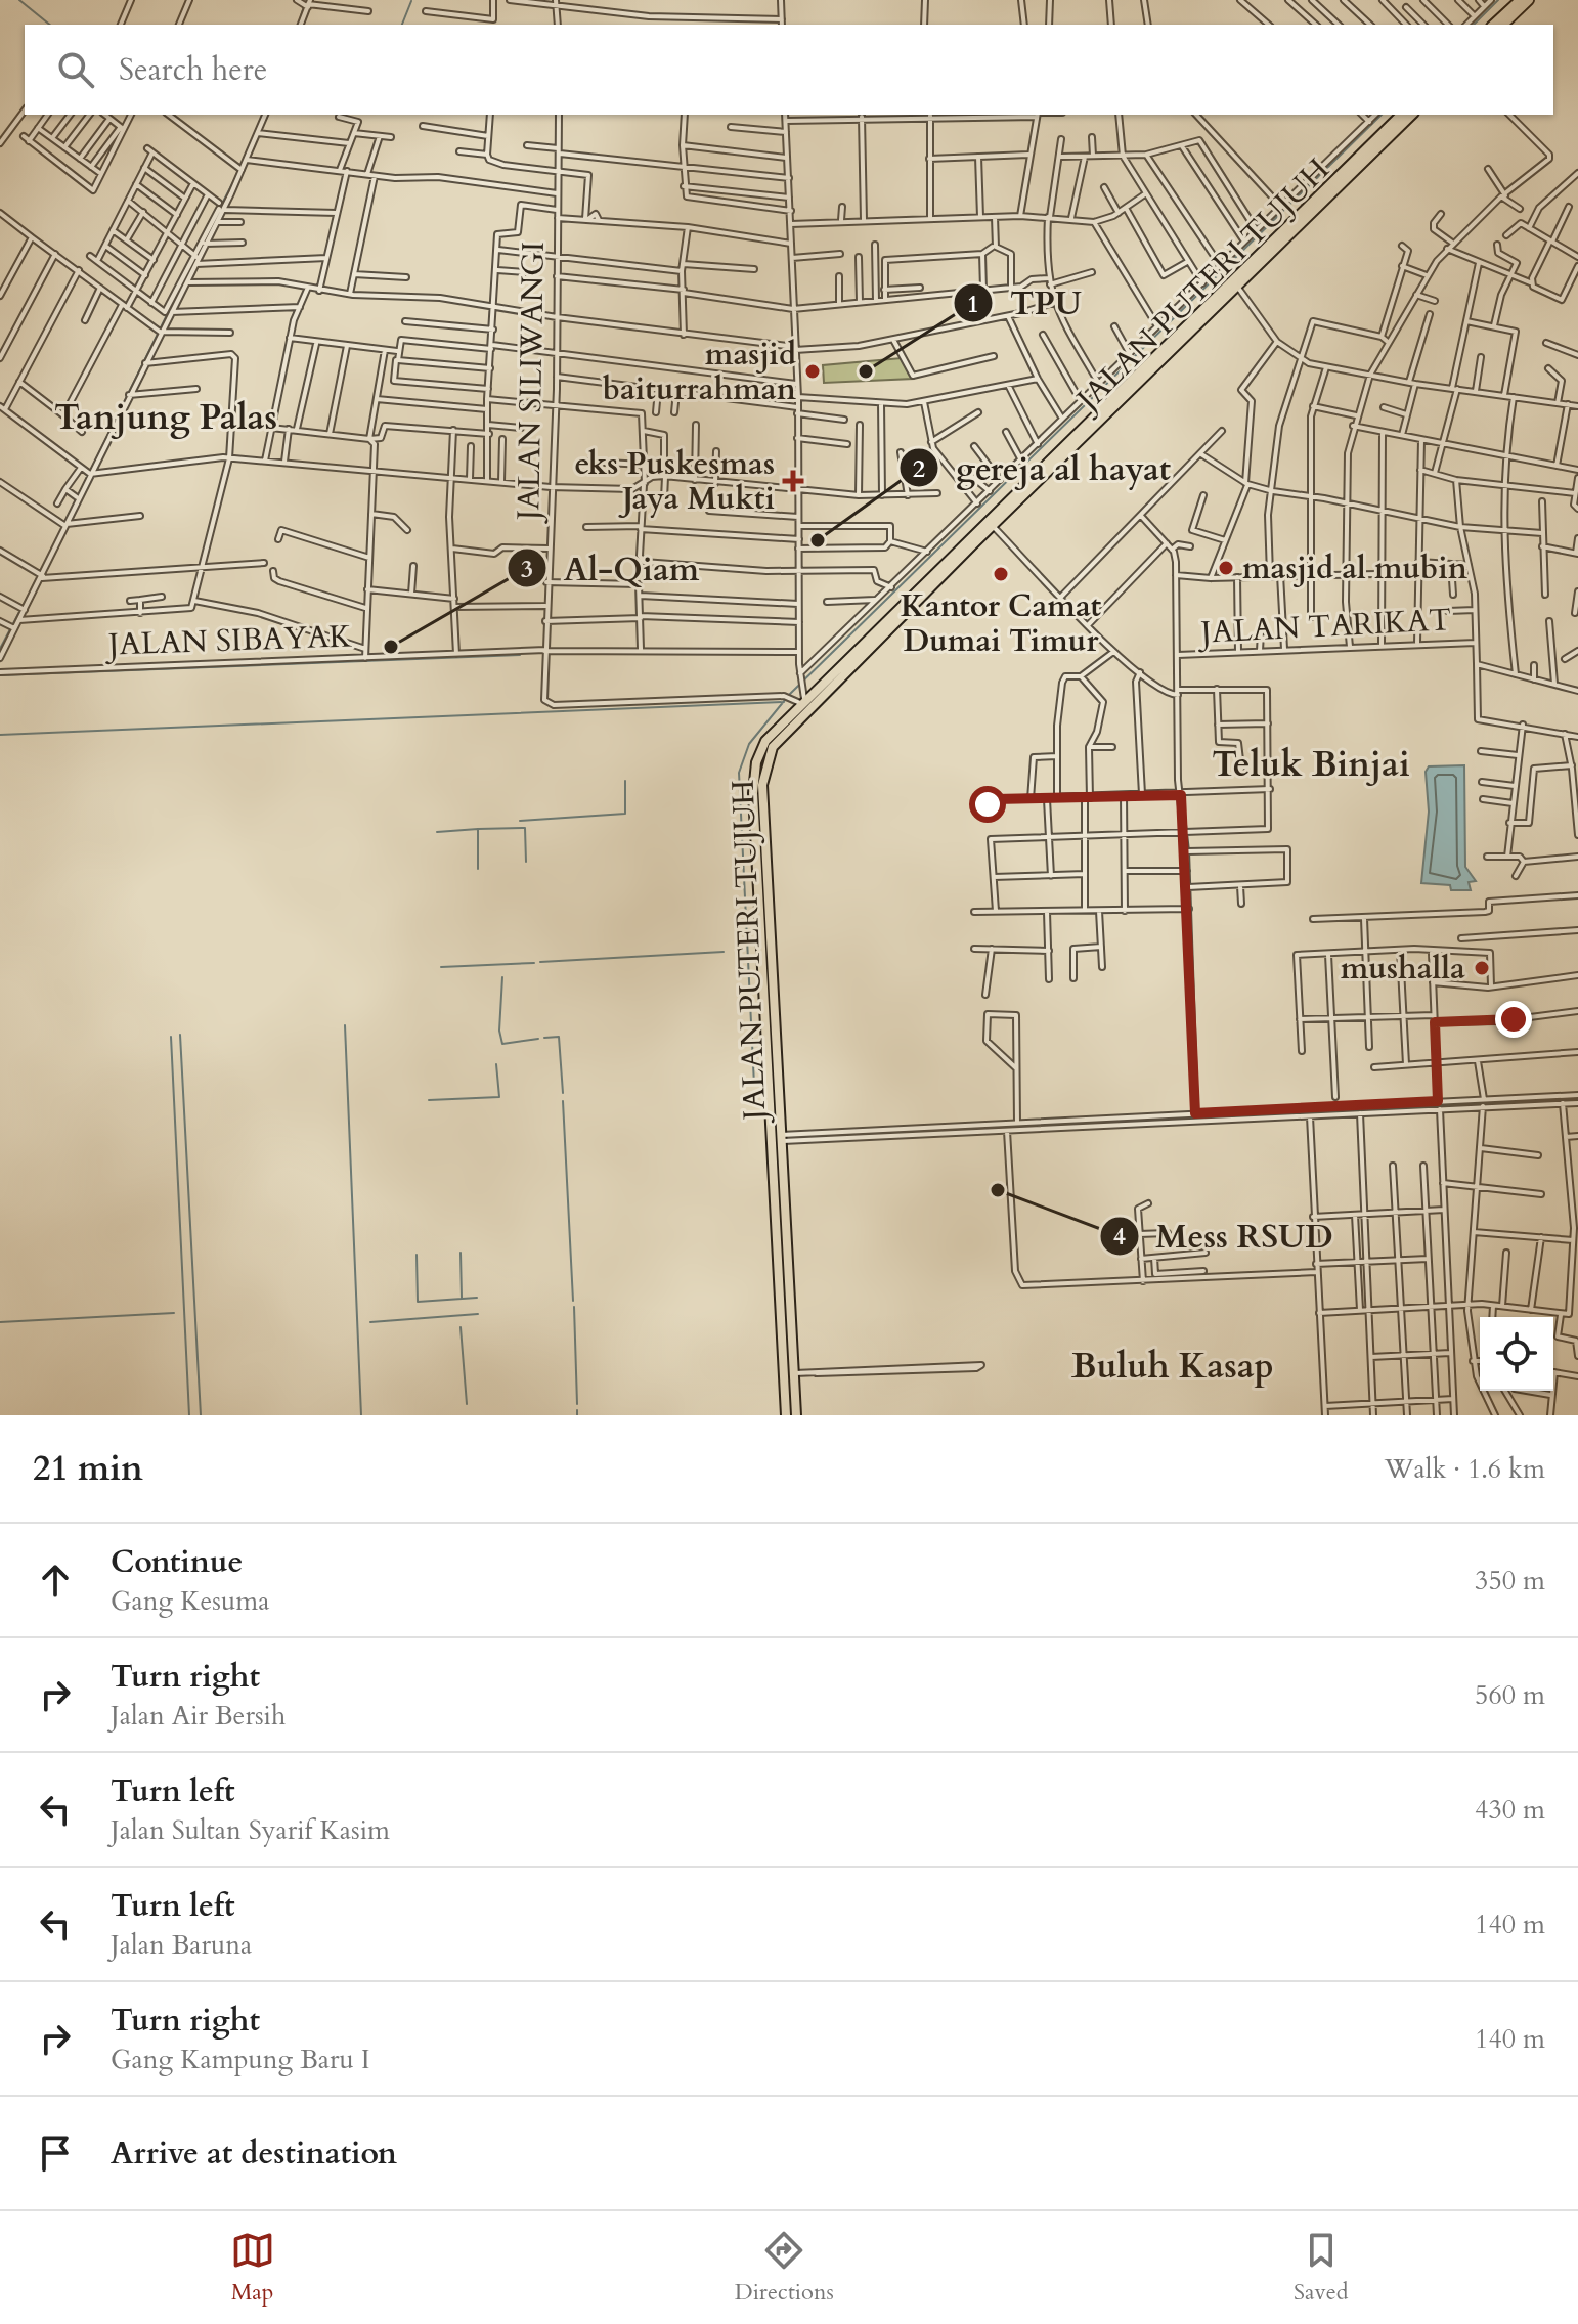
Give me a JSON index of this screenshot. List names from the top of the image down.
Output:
{
  "streets": {
    "highway": ["JALAN PUTERI TUJUH"],
    "street": ["JALAN SILIWANGI", "JALAN TARIKAT", "JALAN SIBAYAK"]
  },
  "crossings": [
    ["JALAN SILIWANGI", "JALAN SIBAYAK"]
  ],
  "districts": ["Tanjung Palas", "Teluk Binjai", "Buluh Kasap"],
  "places": {
    "other": [
      "masjid baiturrahman",
      "TPU",
      "gereja al hayat",
      "masjid al mubin",
      "Kantor Camat Dumai Timur",
      "Al-Qiam",
      "mushalla",
      "Mess RSUD"
    ],
    "health": ["eks Puskesmas Jaya Mukti"]
  },
  "page": {
    "search": "Search here",
    "heading": ["21 min", "Walk · 1.6 km"],
    "list": [
      ["Continue", "Gang Kesuma", "350 m"],
      ["Turn right", "Jalan Air Bersih", "560 m"],
      ["Turn left", "Jalan Sultan Syarif Kasim", "430 m"],
      ["Turn left", "Jalan Baruna", "140 m"],
      ["Turn right", "Gang Kampung Baru I", "140 m"],
      "Arrive at destination"
    ],
    "nav": ["Map", "Directions", "Saved"]
  }
}
